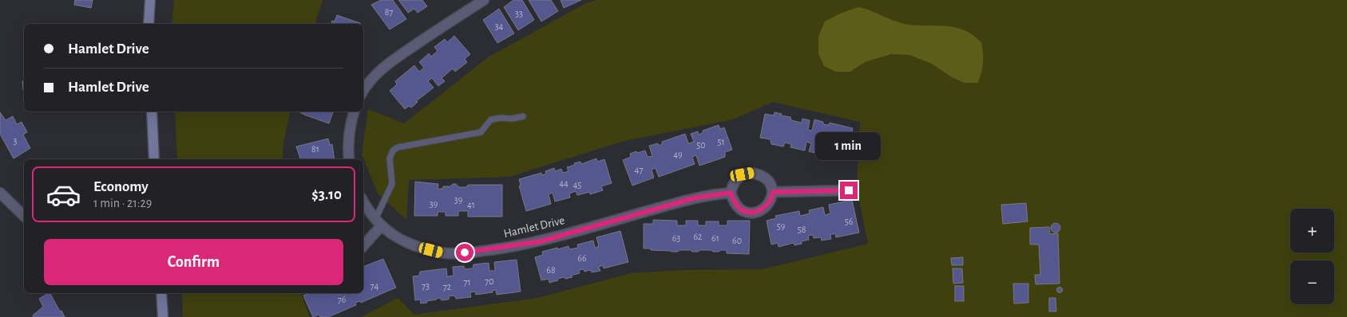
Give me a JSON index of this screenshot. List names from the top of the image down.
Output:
{
  "streets": {
    "street": ["Hamlet Drive"]
  },
  "house_numbers": [
    "87",
    "33",
    "34",
    "3",
    "51",
    "50",
    "81",
    "49",
    "47",
    "44",
    "45",
    "39",
    "39",
    "41",
    "56",
    "59",
    "58",
    "62",
    "63",
    "61",
    "60",
    "66",
    "68",
    "70",
    "71",
    "74",
    "73",
    "72",
    "76"
  ],
  "page": {
    "banner": ["Hamlet Drive", "Hamlet Drive"],
    "bubble": "1 min",
    "list": [
      {
        "name": "Economy",
        "note": "1 min · 21:29",
        "value": "$3.10"
      }
    ],
    "map_buttons": ["+", "−"],
    "buttons": "Confirm"
  }
}
